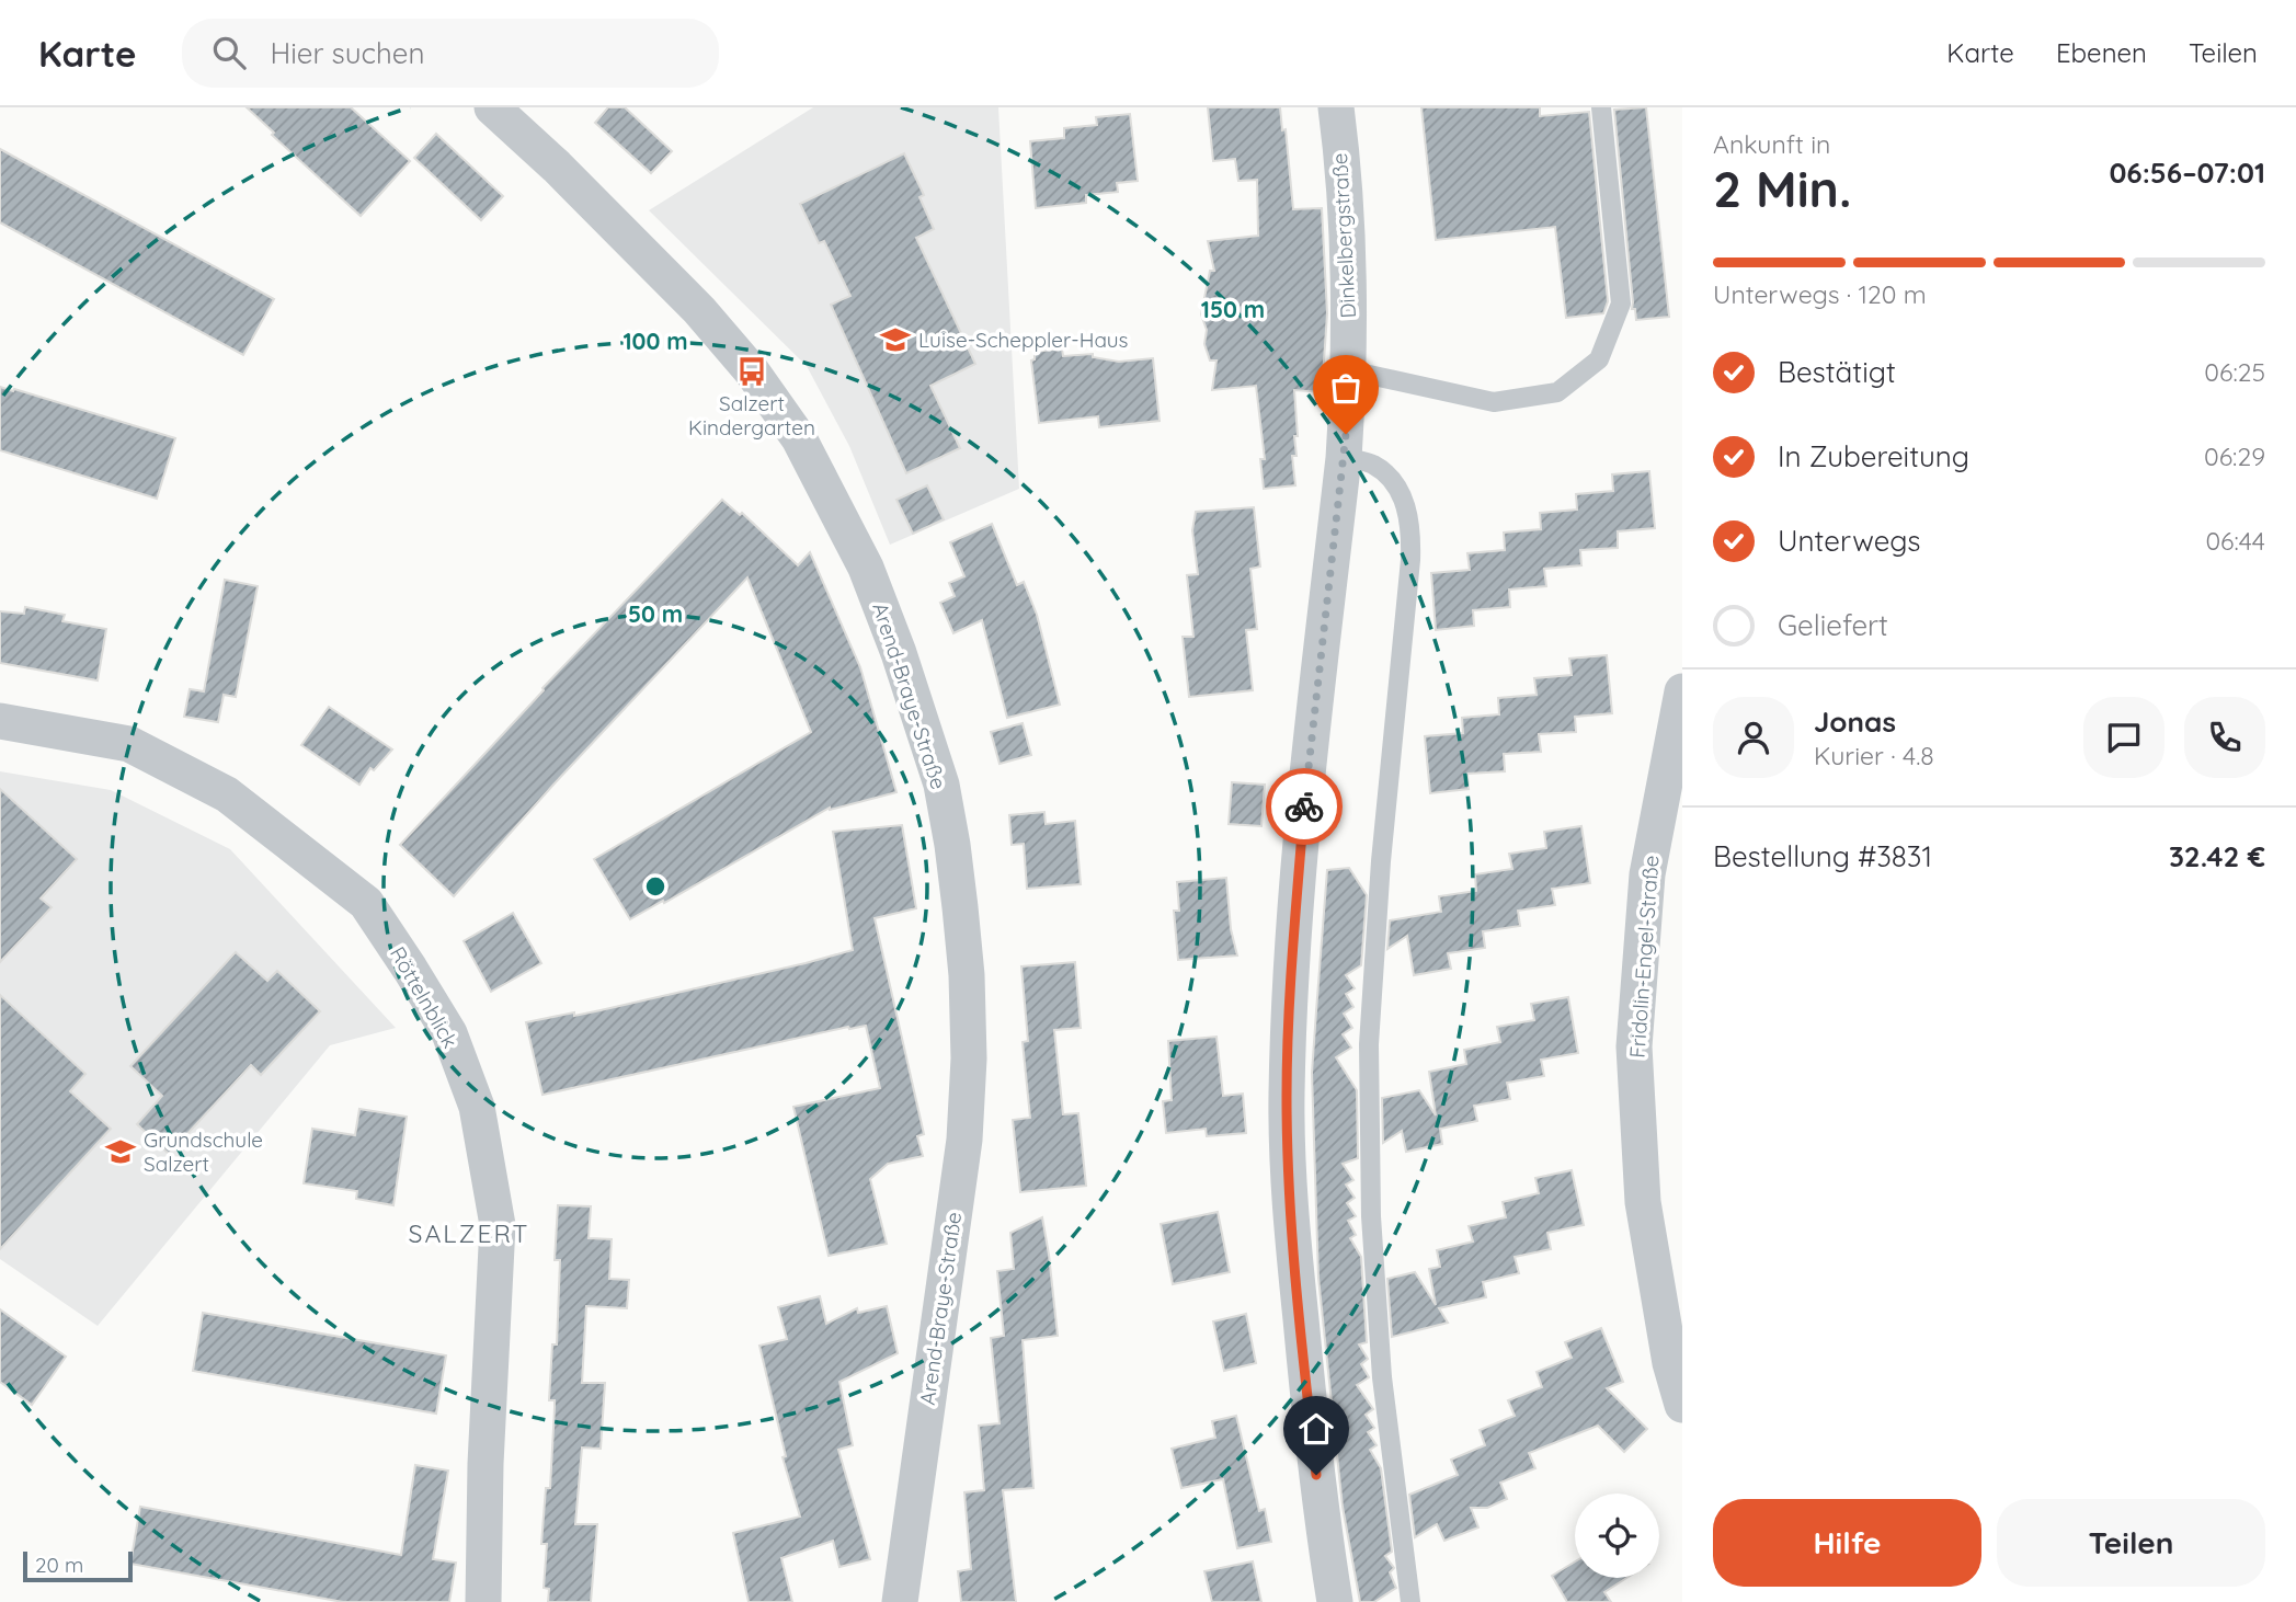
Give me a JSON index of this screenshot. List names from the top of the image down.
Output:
{
  "streets": {
    "street": [
      "Dinkelbergstraße",
      "Arend-Braye-Straße",
      "Fridolin-Engel-Straße",
      "Röttelnblick"
    ]
  },
  "districts": ["SALZERT"],
  "places": {
    "school or university": ["Luise‑Scheppler‑Haus", "Grundschule Salzert"],
    "bus stop": ["Salzert Kindergarten"]
  },
  "scale_bar": "20 m",
  "page": {
    "header": "Karte",
    "search": "Hier suchen",
    "nav": ["Karte", "Ebenen", "Teilen"],
    "heading": ["2 Min.", "Ankunft in", "06:56–07:01"],
    "panel": [
      "Jonas",
      "Kurier · 4.8",
      "Bestellung #3831",
      "32.42 €"
    ],
    "bar": "Unterwegs · 120 m",
    "list": [
      ["Bestätigt", "06:25"],
      ["In Zubereitung", "06:29"],
      ["Unterwegs", "06:44"],
      "Geliefert"
    ],
    "buttons": ["Hilfe", "Teilen"],
    "scale": "20 m"
  },
  "rings": ["150 m", "100 m", "50 m"]
}
